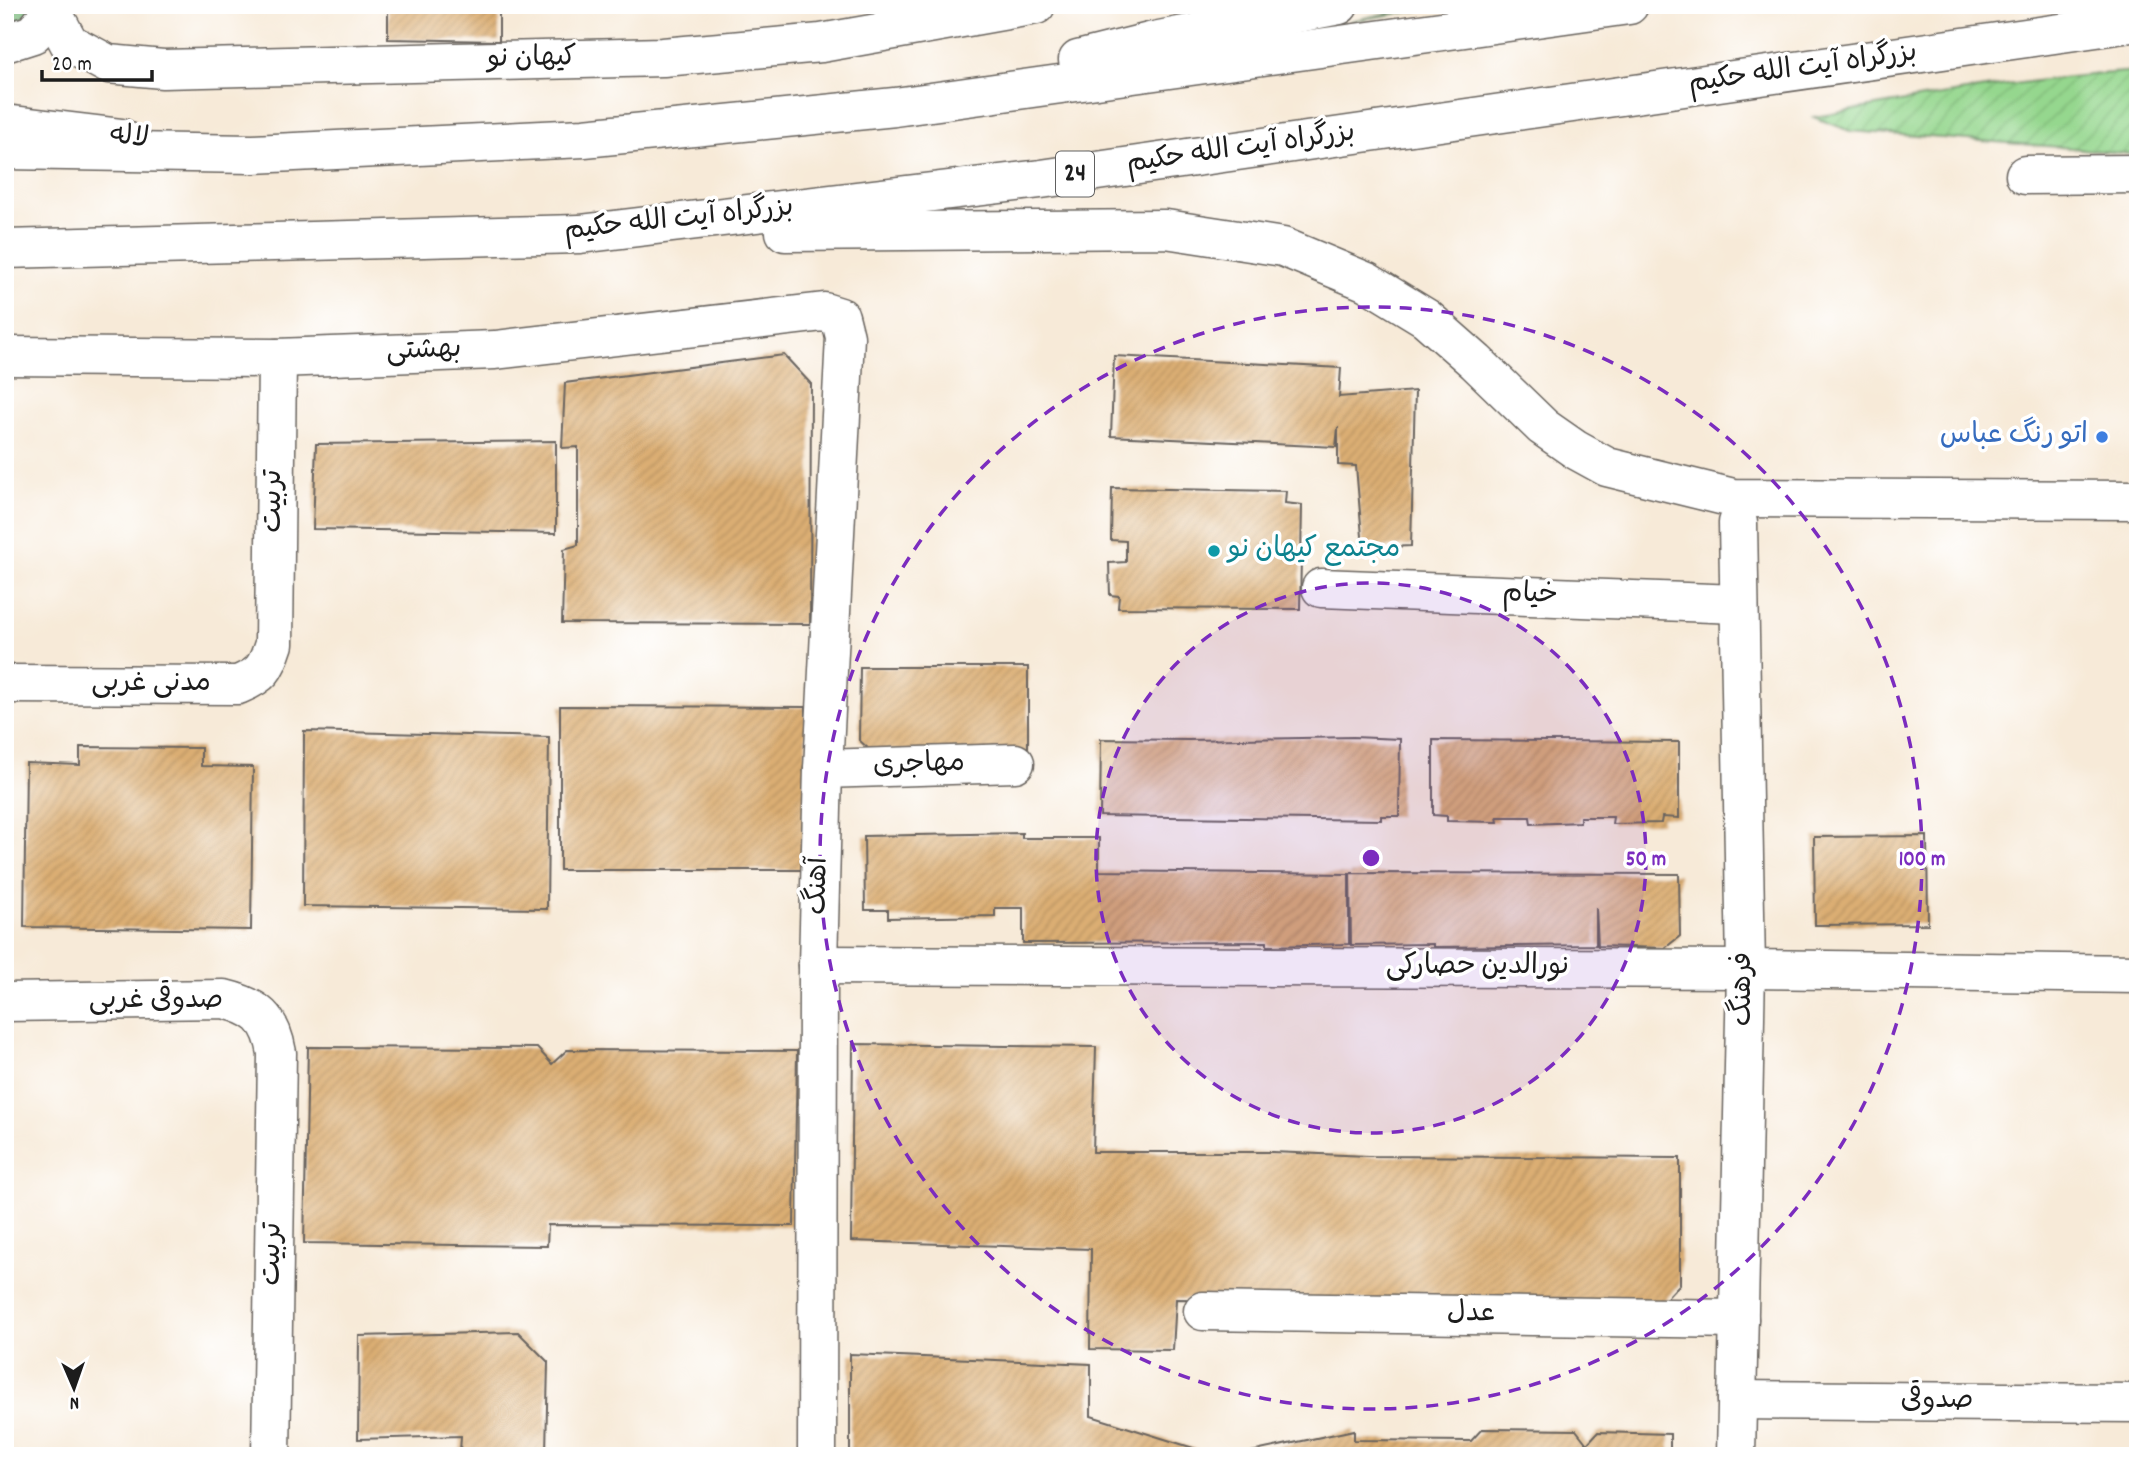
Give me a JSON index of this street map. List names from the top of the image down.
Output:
{
  "streets": {
    "main road": [
      "کیهان نو",
      "بزرگراه آیت الله حکیم",
      "لاله",
      "24",
      "بهشتی",
      "تربیت",
      "خیام",
      "مدنی غربی",
      "مهاجری",
      "آهنگ",
      "نورالدین حصارکی",
      "فرهنگ",
      "صدوقی غربی",
      "عدل",
      "صدوقی"
    ]
  },
  "crossings": [
    ["بهشتی", "تربیت"],
    ["بهشتی", "آهنگ"],
    ["تربیت", "مدنی غربی"],
    ["تربیت", "صدوقی غربی"],
    ["خیام", "فرهنگ"],
    ["مهاجری", "آهنگ"],
    ["آهنگ", "نورالدین حصارکی"],
    ["نورالدین حصارکی", "فرهنگ"],
    ["فرهنگ", "عدل"],
    ["فرهنگ", "صدوقی"]
  ],
  "places": ["اتو رنگ عباس", "مجتمع کیهان نو"],
  "scale_bar": "20 m",
  "north": "bottom",
  "rings": ["50 m", "100 m"]
}
